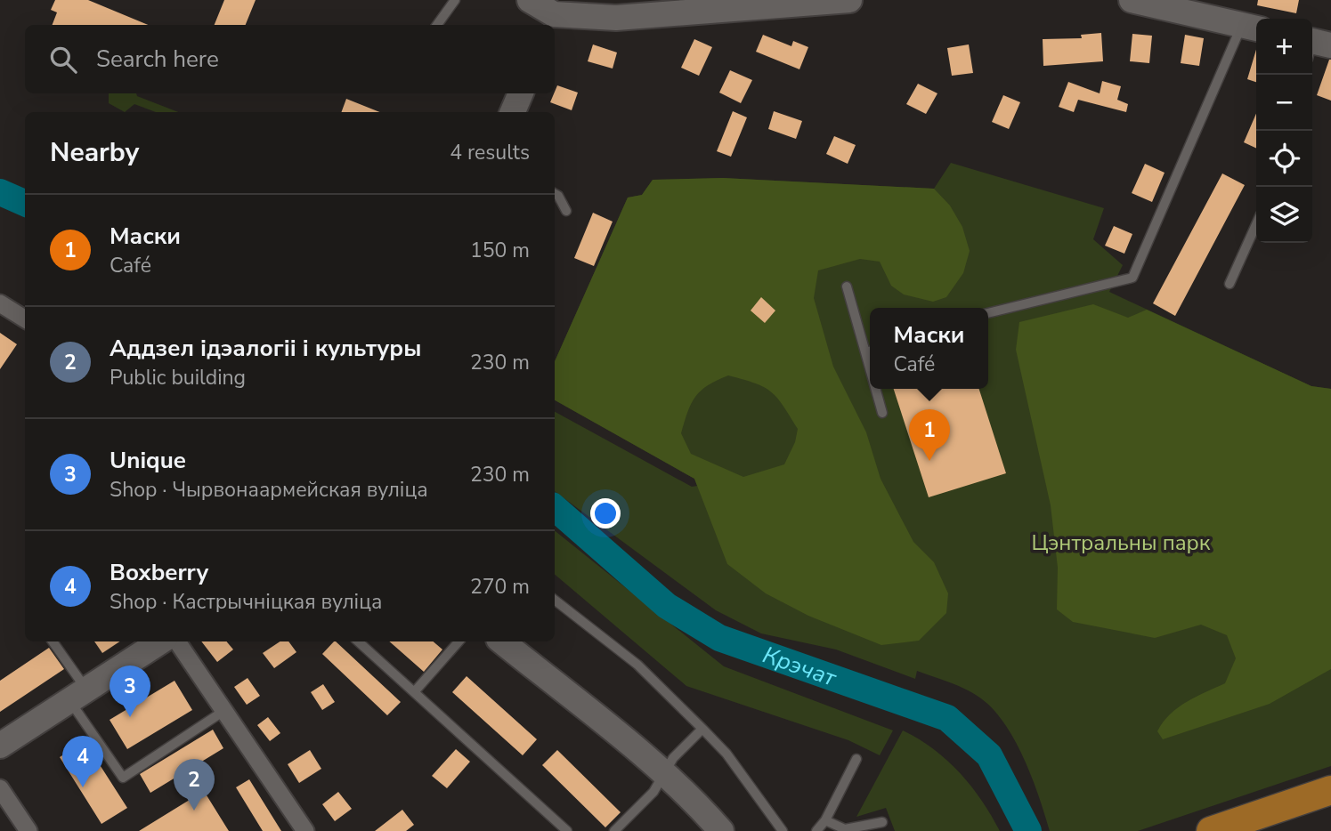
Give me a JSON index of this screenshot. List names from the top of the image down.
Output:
{
  "water": ["Крэчат"],
  "parks": ["Цэнтральны парк"],
  "page": {
    "map_buttons": ["+", "−"],
    "search": "Search here",
    "heading": ["Nearby", "4 results"],
    "list": [
      {
        "mark": "1",
        "name": "Маски",
        "note": "Café",
        "value": "150 m"
      },
      {
        "mark": "2",
        "name": "Аддзел ідэалогіі і культуры",
        "note": "Public building",
        "value": "230 m"
      },
      {
        "mark": "3",
        "name": "Unique",
        "note": "Shop · Чырвонаармейская вуліца",
        "value": "230 m"
      },
      {
        "mark": "4",
        "name": "Boxberry",
        "note": "Shop · Кастрычніцкая вуліца",
        "value": "270 m"
      }
    ],
    "popup": ["Маски", "Café"],
    "pins": [
      "1",
      "3",
      "4",
      "2"
    ]
  }
}
